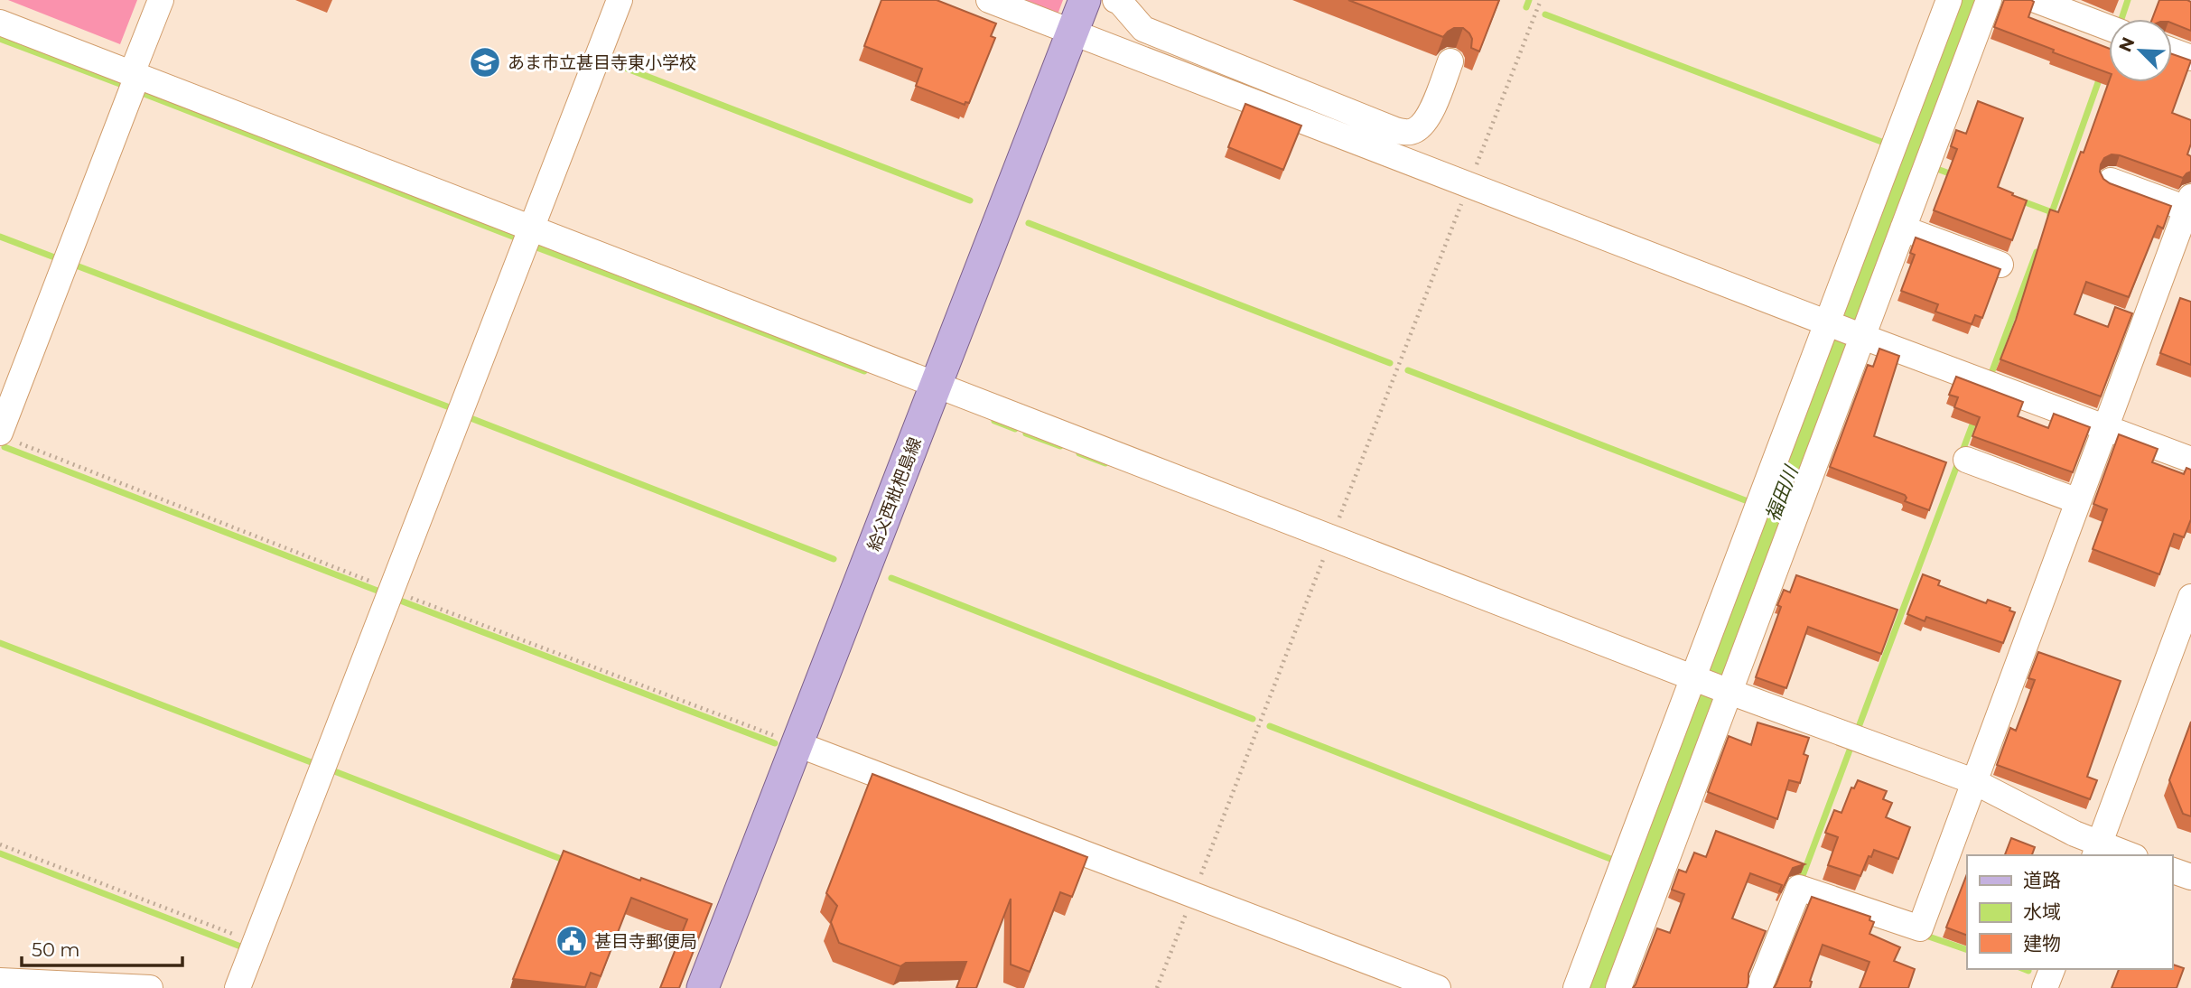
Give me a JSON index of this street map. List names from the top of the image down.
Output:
{
  "streets": {
    "main road": ["給父西枇杷島線"]
  },
  "water": ["福田川"],
  "places": {
    "school or university": ["あま市立甚目寺東小学校"],
    "public building": ["甚目寺郵便局"]
  },
  "legend": ["道路", "水域", "建物"],
  "scale_bar": "50 m",
  "north": "top left"
}
